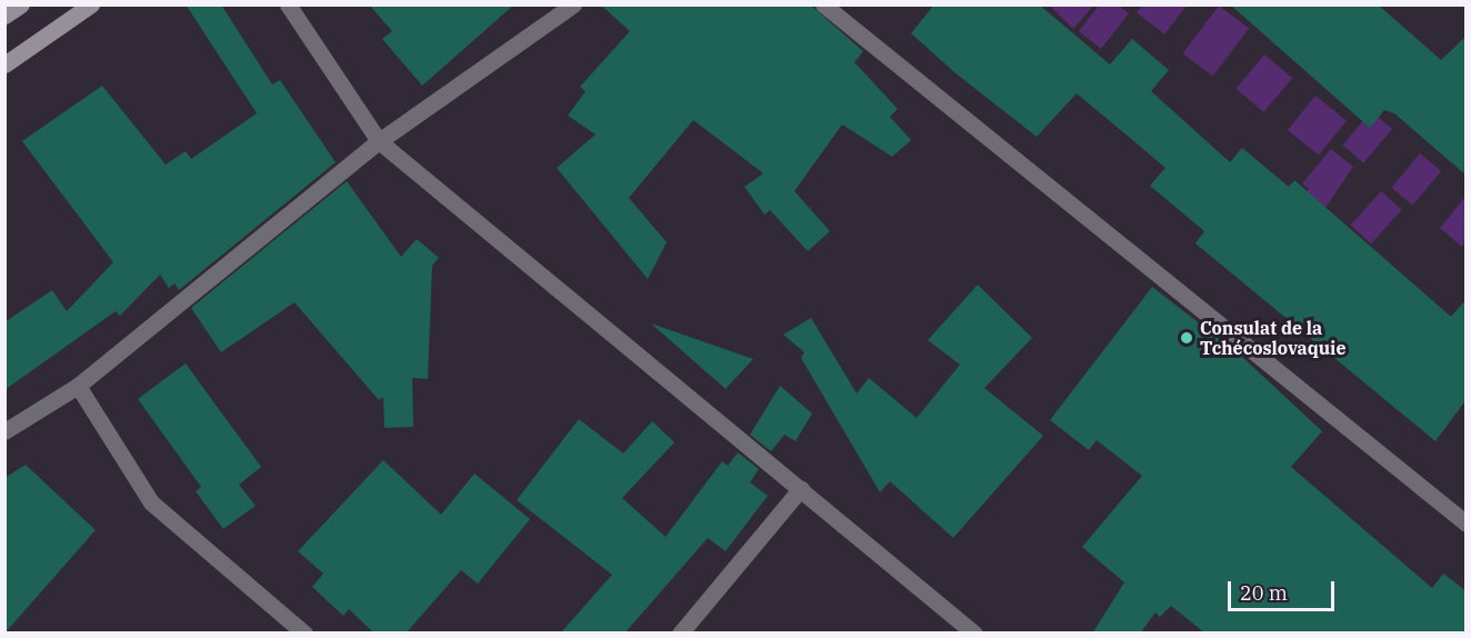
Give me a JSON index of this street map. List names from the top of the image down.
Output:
{
  "places": ["Consulat de la Tchécoslovaquie"],
  "scale_bar": "20 m"
}
